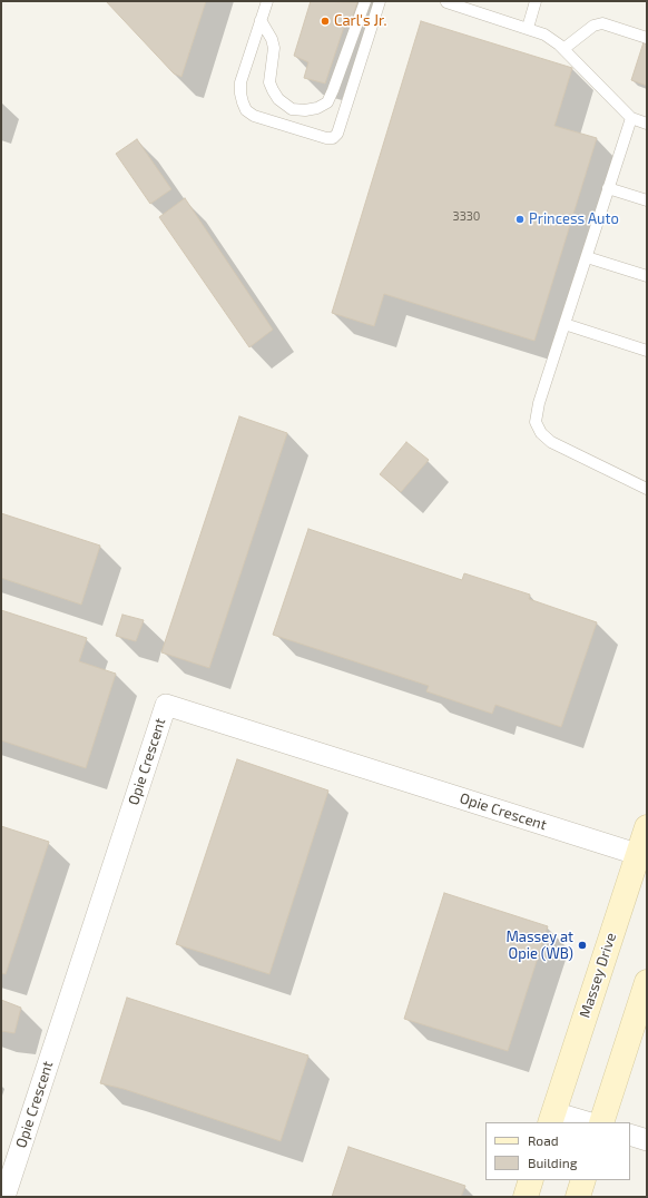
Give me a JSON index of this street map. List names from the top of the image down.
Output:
{
  "streets": {
    "street": ["Opie Crescent", "Massey Drive"]
  },
  "crossings": [
    ["Opie Crescent", "Massey Drive"]
  ],
  "places": ["Carl's Jr.", "Princess Auto", "Massey at Opie (WB)"],
  "house_numbers": ["3330"],
  "legend": ["Road", "Building"]
}
